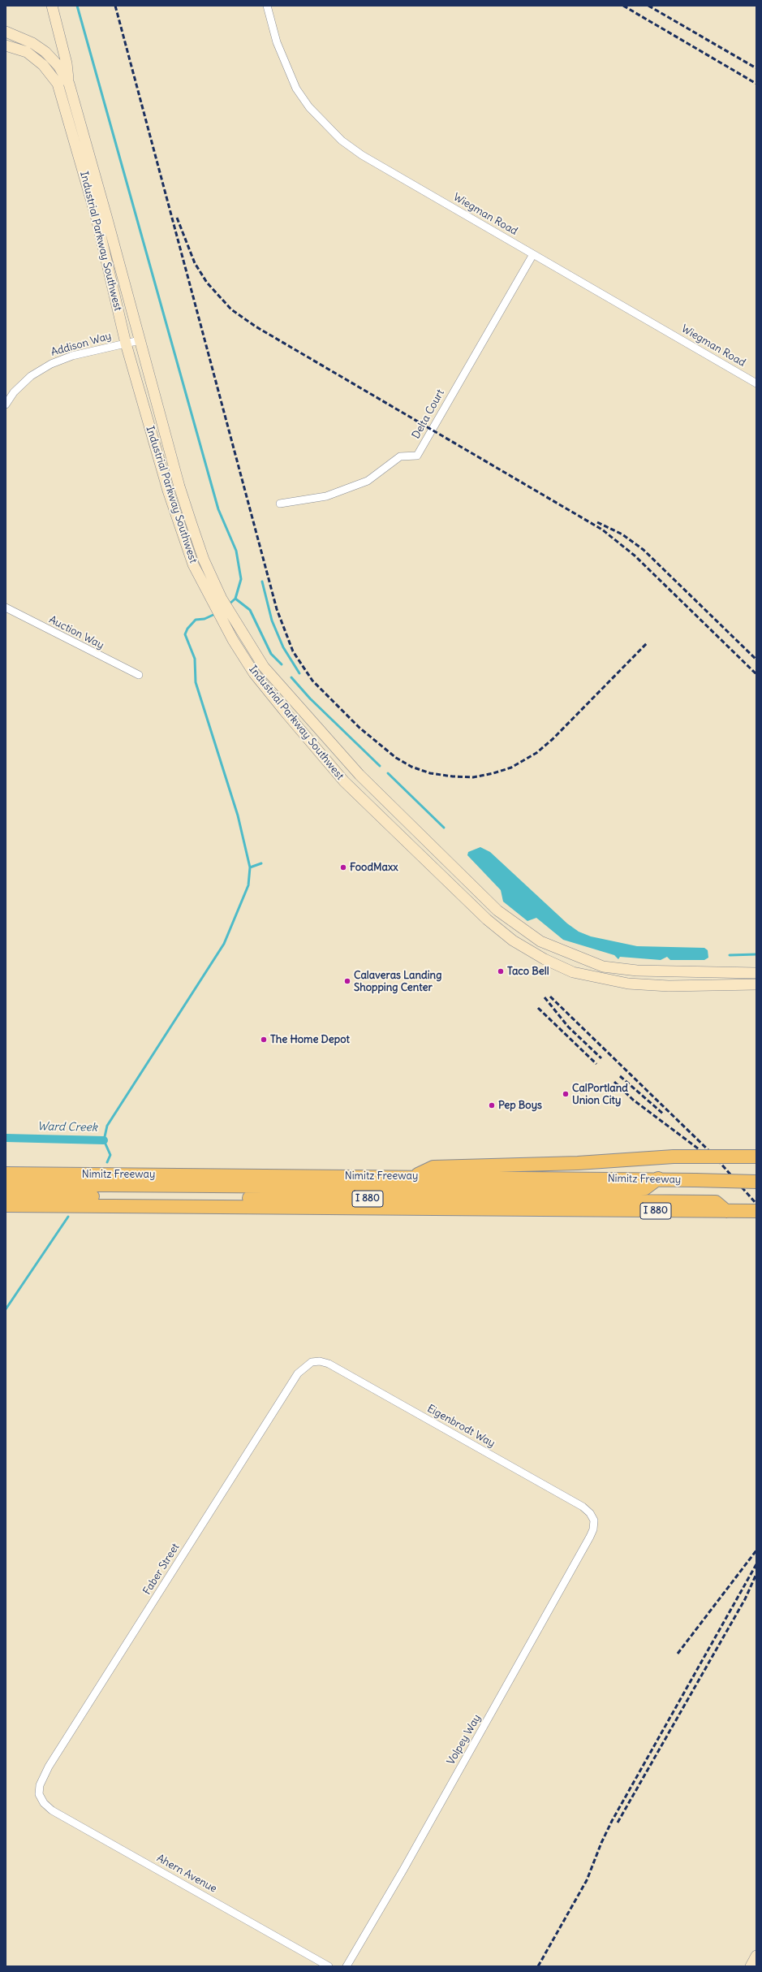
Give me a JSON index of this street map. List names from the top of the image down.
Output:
{
  "streets": {
    "highway": ["Nimitz Freeway", "I 880"],
    "main road": ["Industrial Parkway Southwest"],
    "street": [
      "Wiegman Road",
      "Addison Way",
      "Delta Court",
      "Auction Way",
      "Eigenbrodt Way",
      "Faber Street",
      "Volpey Way",
      "Ahern Avenue"
    ]
  },
  "crossings": [
    ["Wiegman Road", "Delta Court"],
    ["Industrial Parkway Southwest", "Addison Way"],
    ["Nimitz Freeway", "I 880"],
    ["Eigenbrodt Way", "Faber Street"],
    ["Eigenbrodt Way", "Volpey Way"],
    ["Faber Street", "Ahern Avenue"]
  ],
  "water": ["Ward Creek"],
  "places": [
    "FoodMaxx",
    "Taco Bell",
    "Calaveras Landing Shopping Center",
    "The Home Depot",
    "CalPortland Union City",
    "Pep Boys"
  ]
}
